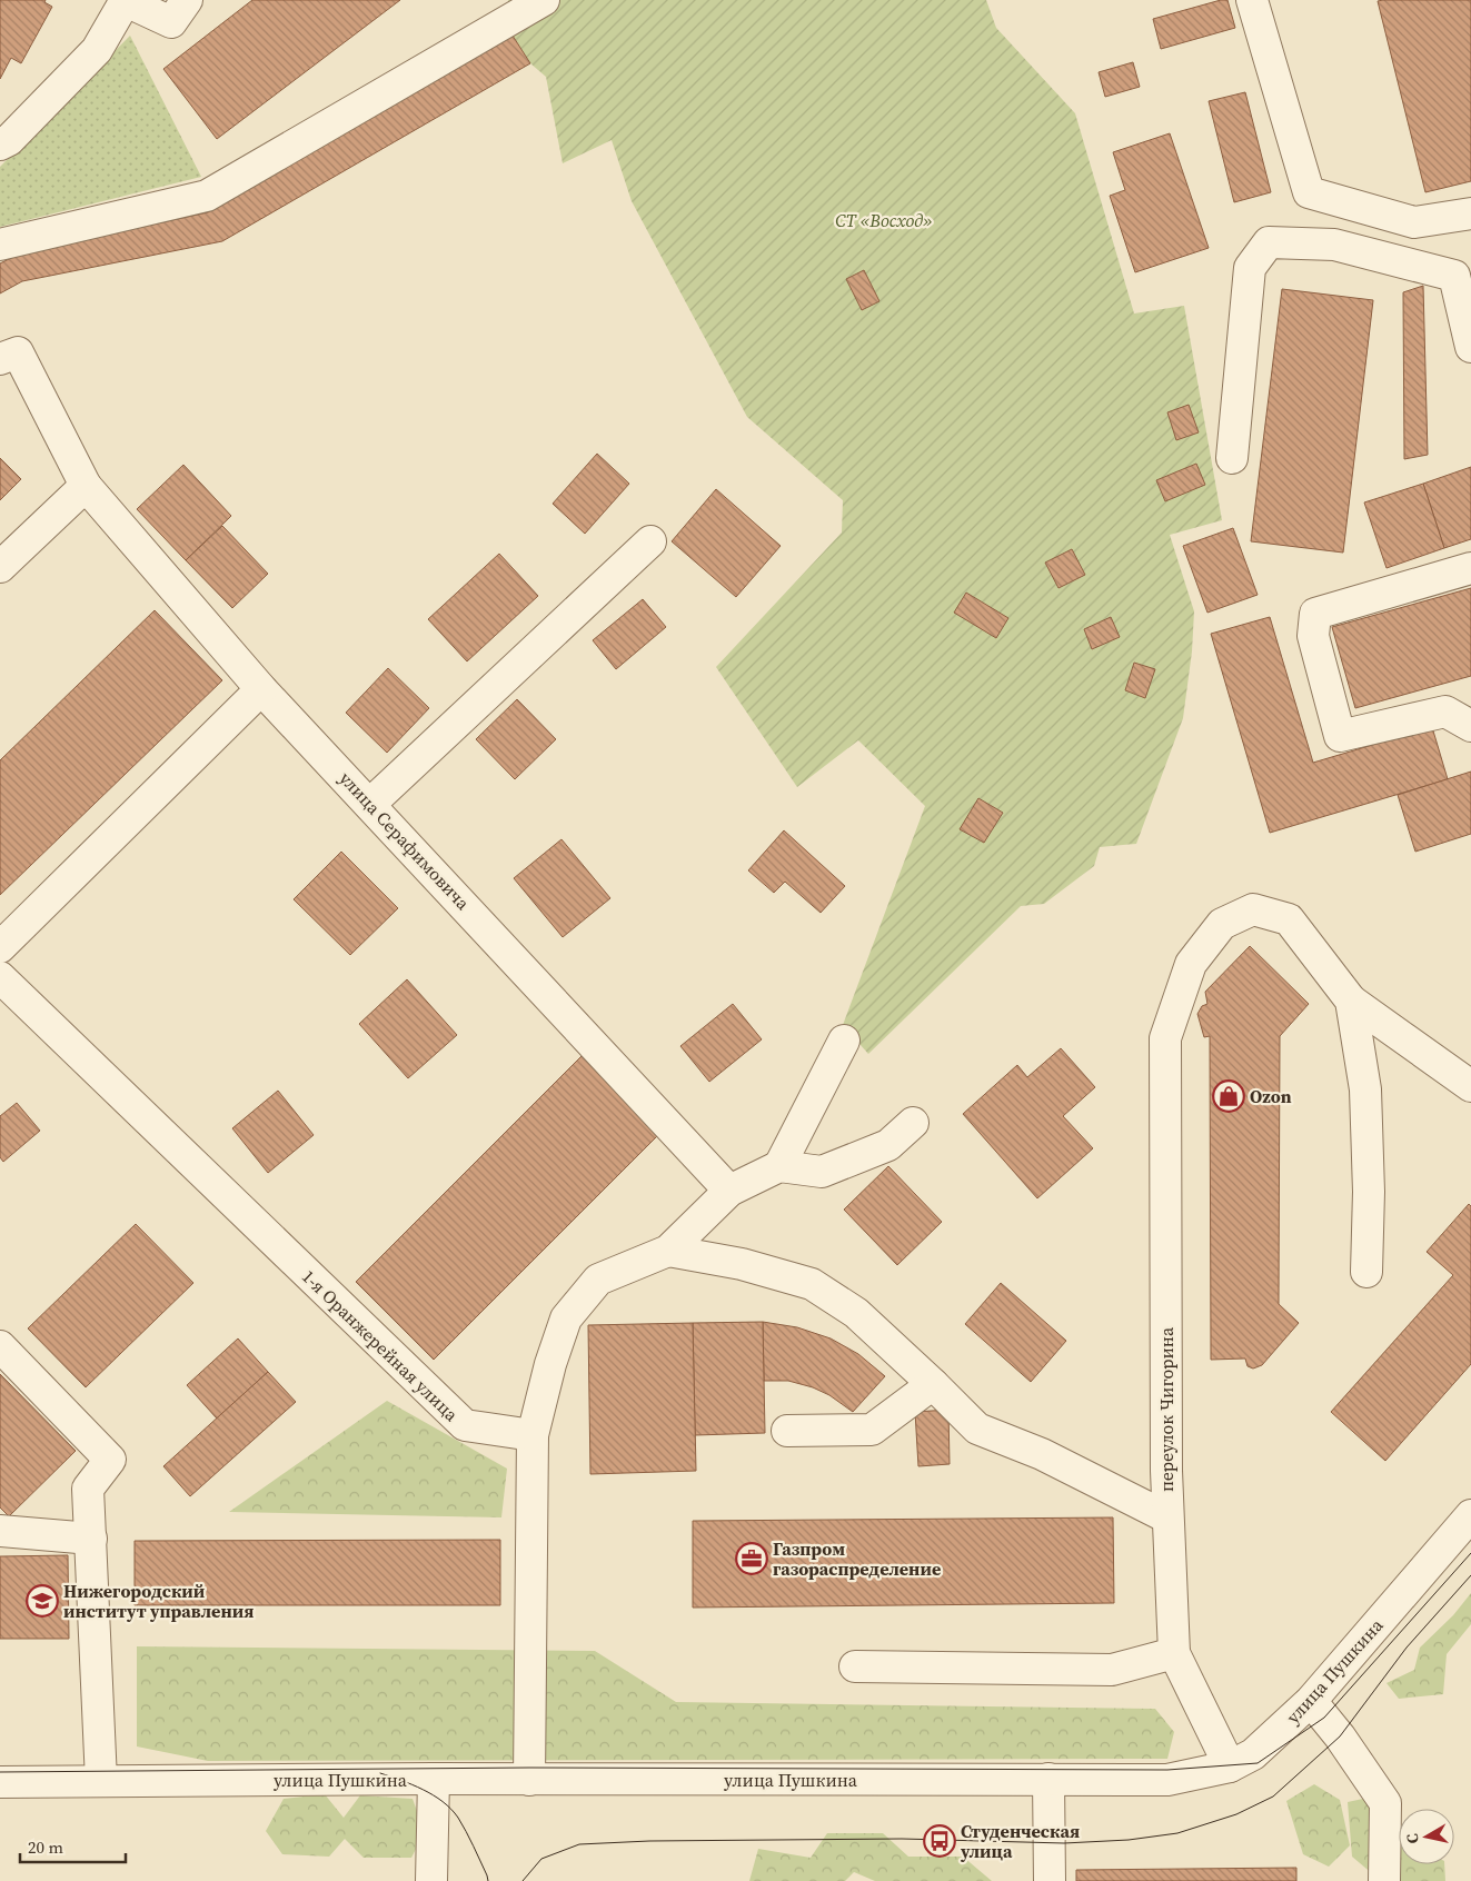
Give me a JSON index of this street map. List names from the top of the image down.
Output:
{
  "streets": {
    "street": [
      "улица Серафимовича",
      "1-я Оранжерейная улица",
      "переулок Чигорина",
      "улица Пушкина"
    ]
  },
  "crossings": [
    ["переулок Чигорина", "улица Пушкина"]
  ],
  "parks": ["СТ «Восход»"],
  "places": {
    "shop": ["Ozon"],
    "office": ["Газпром газораспределение"],
    "school or university": ["Нижегородский институт управления"],
    "bus stop": ["Студенческая улица"]
  },
  "scale_bar": "20 m",
  "north": "left"
}
